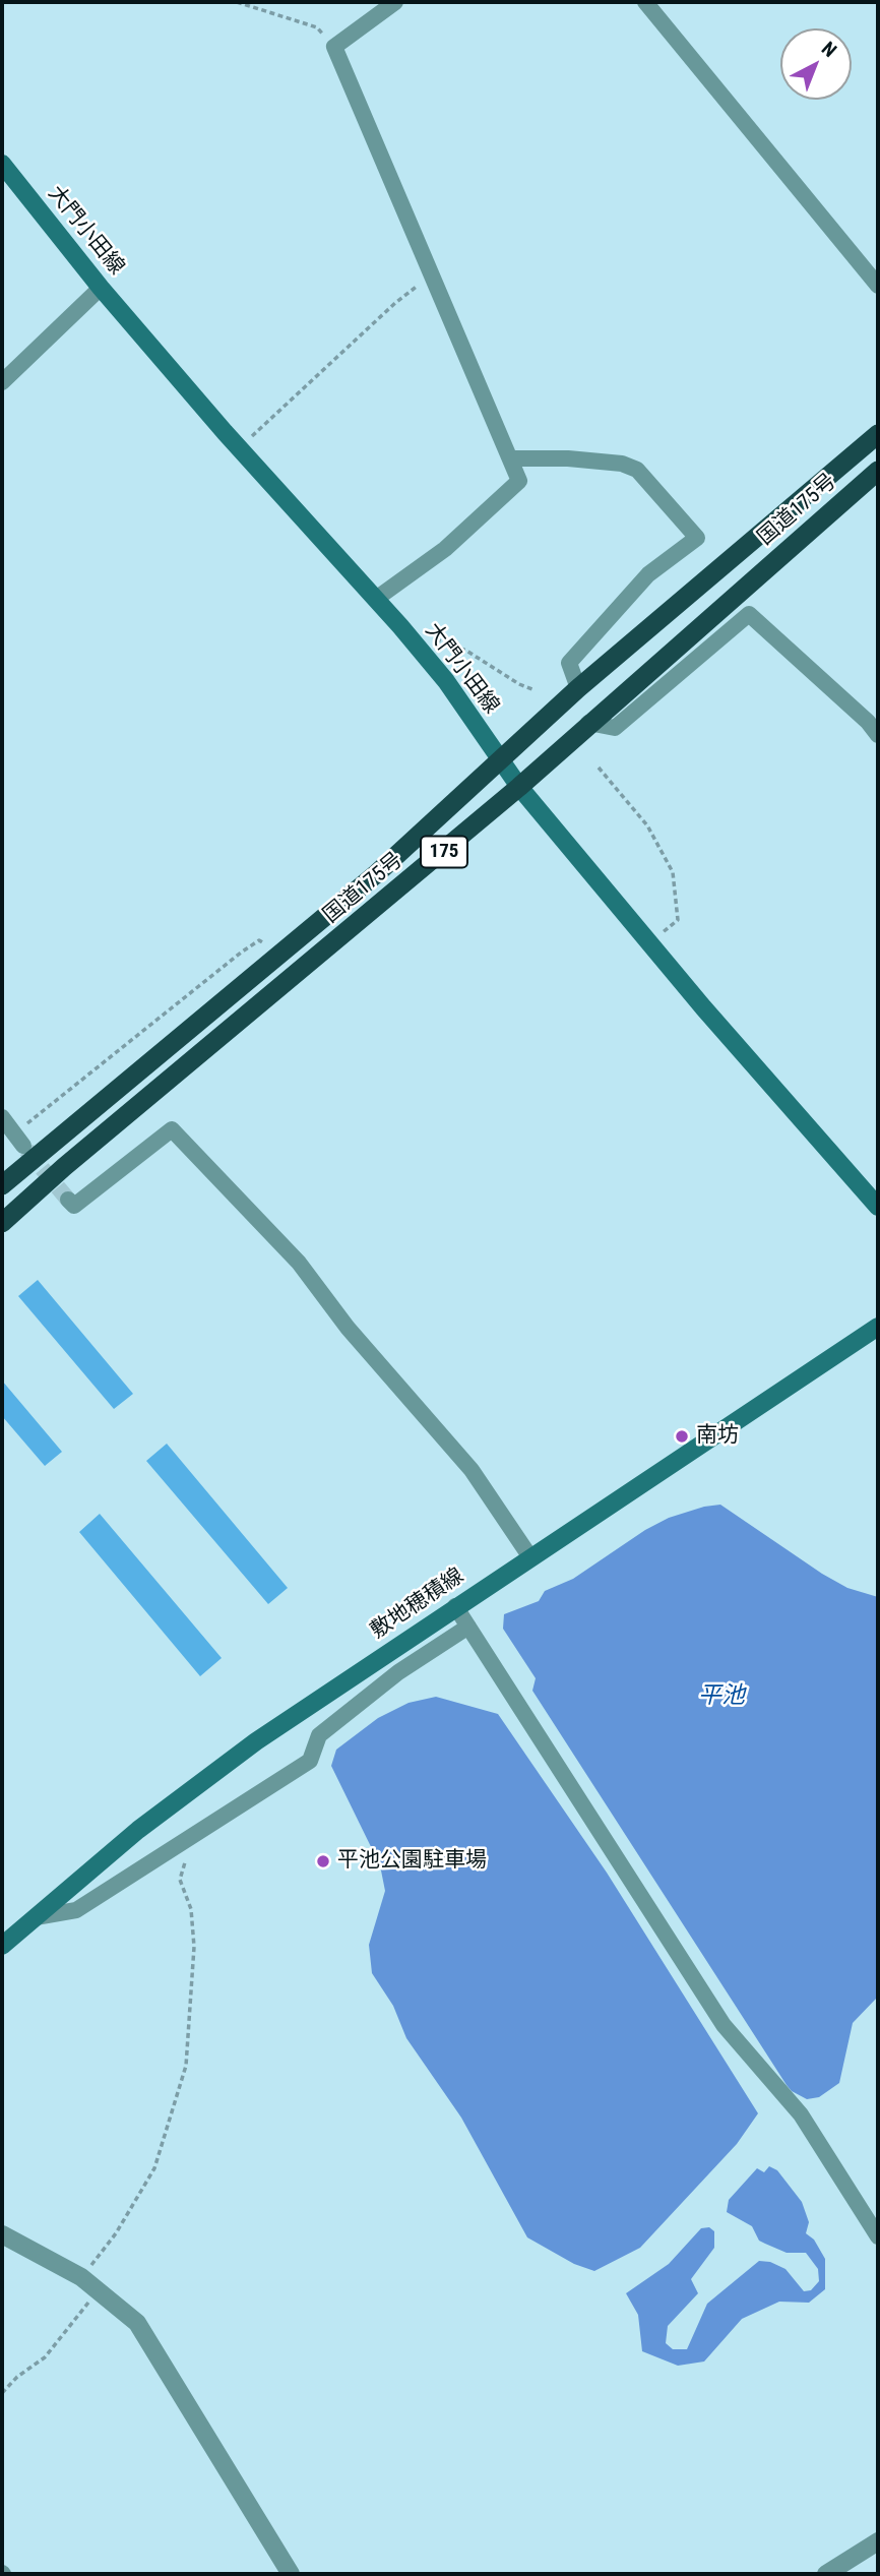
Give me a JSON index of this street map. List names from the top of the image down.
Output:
{
  "streets": {
    "highway": ["国道175号", "175"],
    "main road": ["大門小田線", "敷地穂積線"]
  },
  "crossings": [
    ["大門小田線", "国道175号"]
  ],
  "water": ["平池"],
  "places": ["南坊", "平池公園駐車場"],
  "north": "top right"
}
